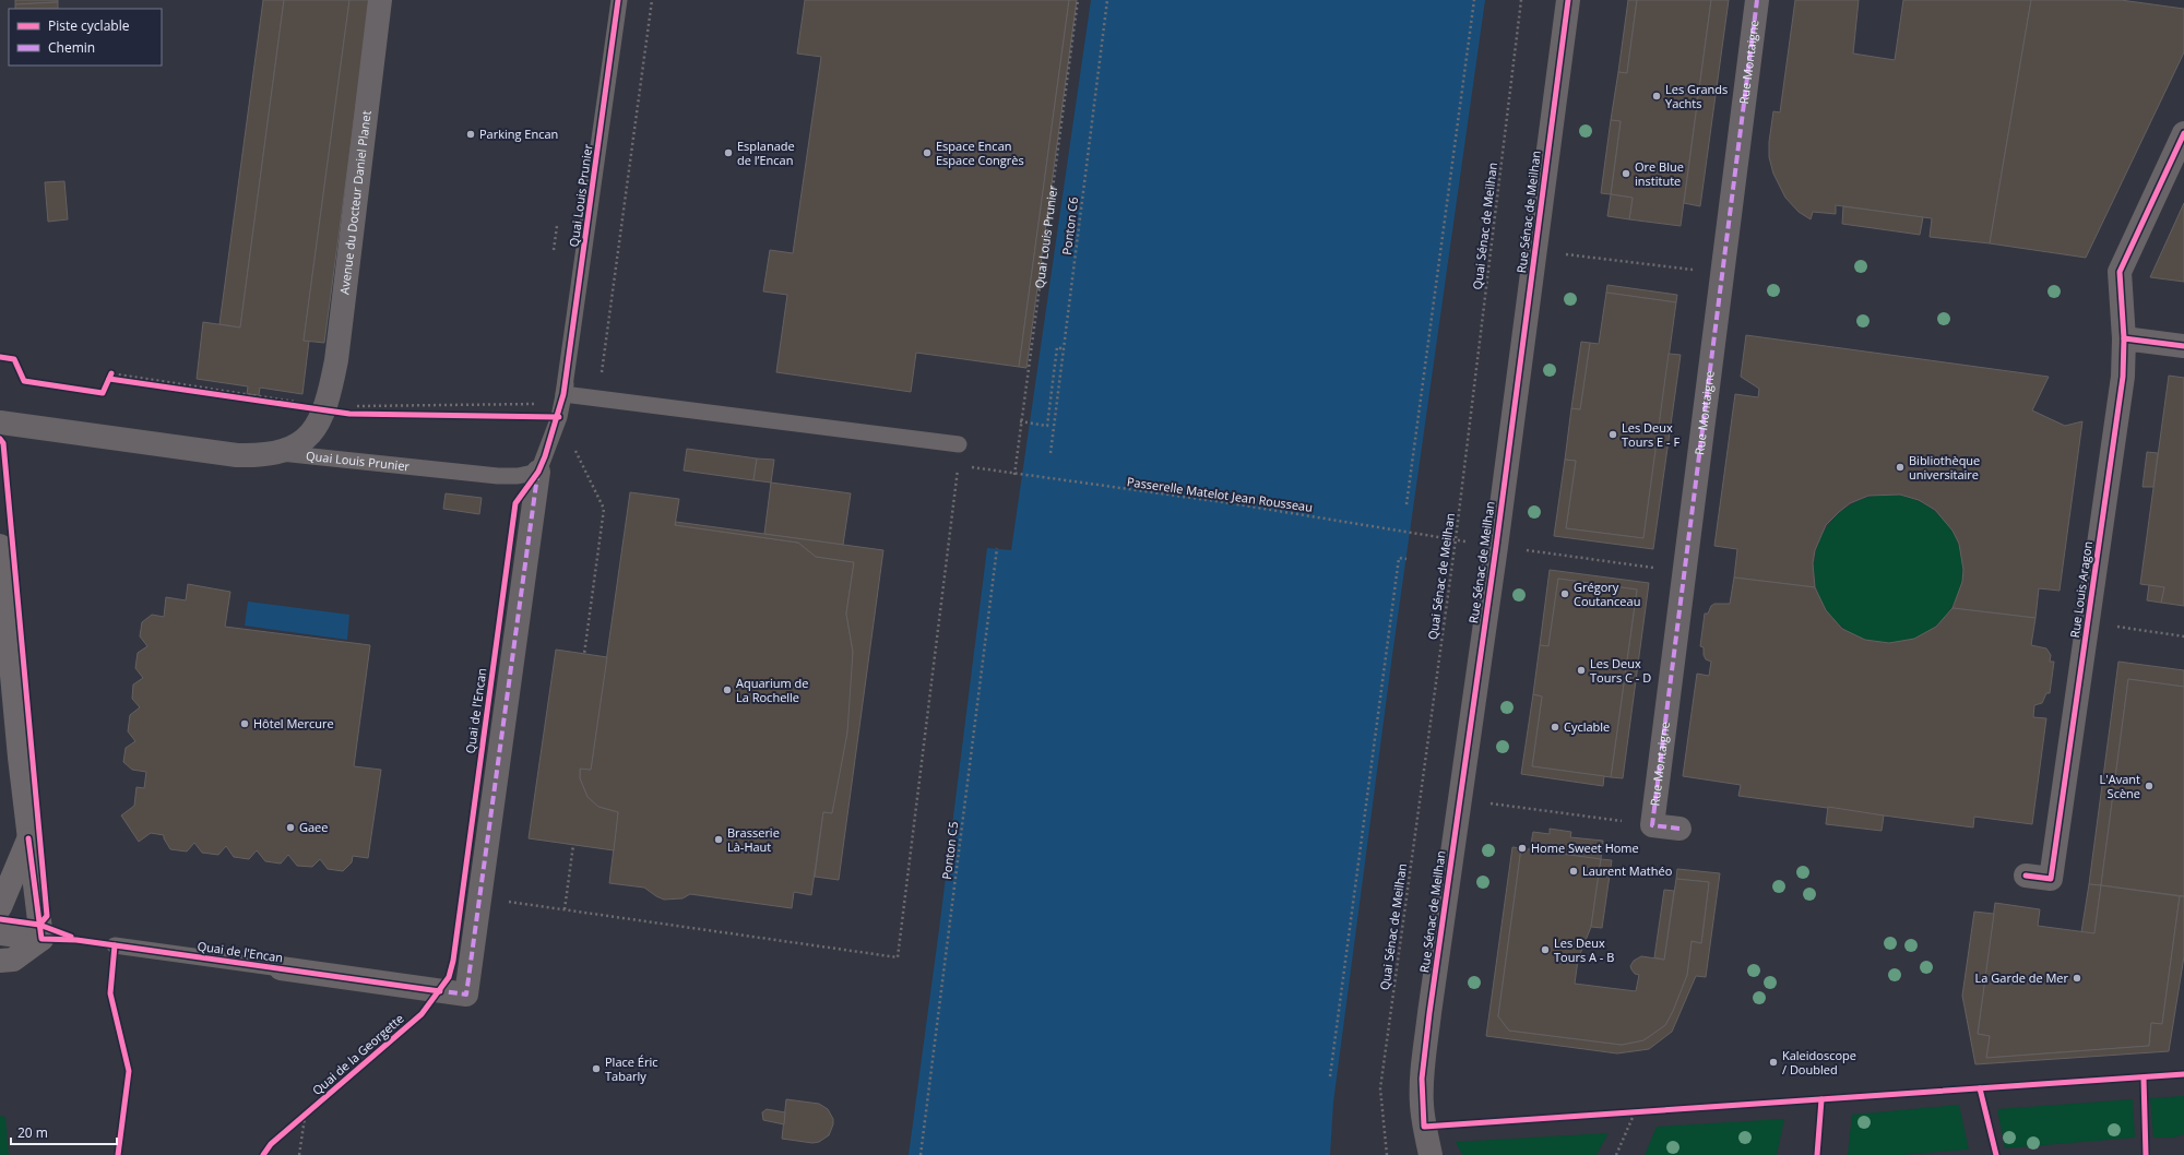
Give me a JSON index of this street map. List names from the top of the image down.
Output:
{
  "streets": {
    "street": [
      "Rue Montaigne",
      "Avenue du Docteur Daniel Planet",
      "Rue Sénac de Meilhan",
      "Rue Louis Aragon",
      "Quai de l'Encan"
    ],
    "lane": ["Quai Louis Prunier"],
    "path": [
      "Ponton C6",
      "Quai Sénac de Meilhan",
      "Passerelle Matelot Jean Rousseau",
      "Ponton C5"
    ],
    "cycle path": ["Quai de la Georgette"]
  },
  "crossings": [
    ["Rue Montaigne", "Passerelle Matelot Jean Rousseau"],
    ["Quai Louis Prunier", "Avenue du Docteur Daniel Planet"],
    ["Quai Louis Prunier", "Passerelle Matelot Jean Rousseau"],
    ["Quai Louis Prunier", "Quai de l'Encan"],
    ["Rue Sénac de Meilhan", "Passerelle Matelot Jean Rousseau"],
    ["Quai Sénac de Meilhan", "Passerelle Matelot Jean Rousseau"]
  ],
  "places": [
    "Les Grands Yachts",
    "Parking Encan",
    "Esplanade de l’Encan",
    "Espace Encan Espace Congrès",
    "Ore Blue institute",
    "Les Deux Tours E - F",
    "Bibliothèque universitaire",
    "Grégory Coutanceau",
    "Les Deux Tours C - D",
    "Aquarium de La Rochelle",
    "Hôtel Mercure",
    "Cyclable",
    "L'Avant Scène",
    "Gaee",
    "Brasserie Là-Haut",
    "Home Sweet Home",
    "Laurent Mathéo",
    "Les Deux Tours A - B",
    "La Garde de Mer",
    "Kaleidoscope / Doubled",
    "Place Éric Tabarly"
  ],
  "legend": ["Piste cyclable", "Chemin"],
  "scale_bar": "20 m"
}
